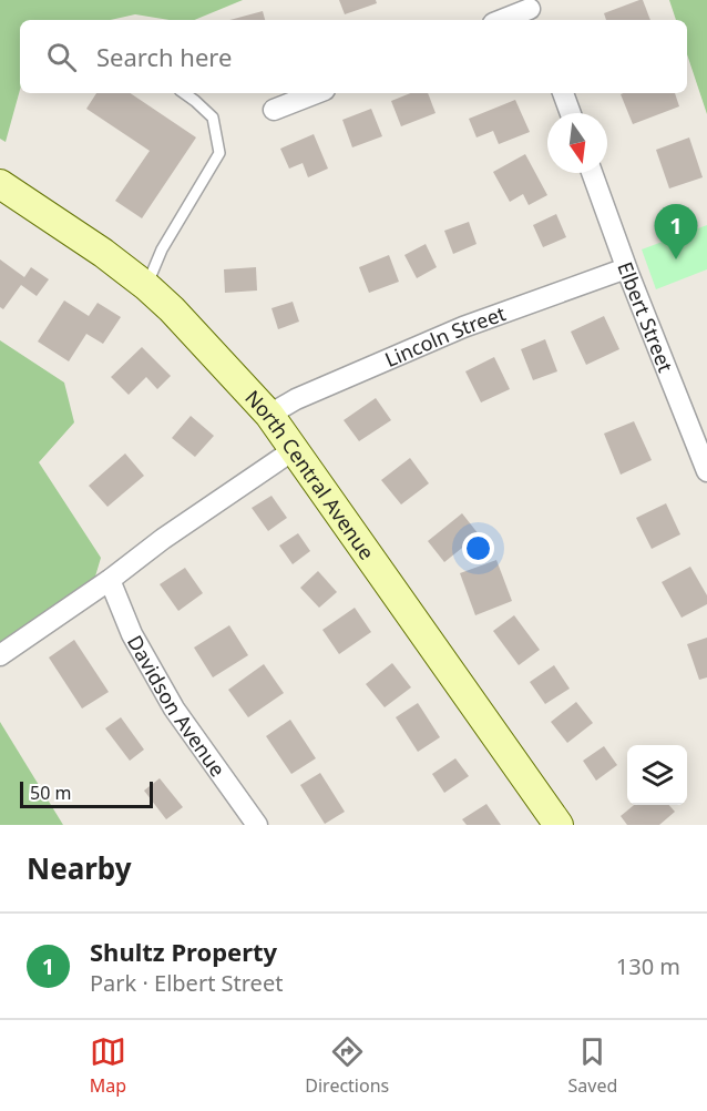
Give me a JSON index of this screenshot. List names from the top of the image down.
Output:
{
  "streets": {
    "main road": ["North Central Avenue"],
    "street": ["Elbert Street", "Lincoln Street", "Davidson Avenue"]
  },
  "crossings": [
    ["Elbert Street", "Lincoln Street"],
    ["Lincoln Street", "North Central Avenue"]
  ],
  "scale_bar": "50 m",
  "north": "bottom",
  "page": {
    "search": "Search here",
    "pins": "1",
    "scale": "50 m",
    "heading": "Nearby",
    "list": [
      {
        "mark": "1",
        "name": "Shultz Property",
        "note": "Park · Elbert Street",
        "value": "130 m"
      }
    ],
    "nav": ["Map", "Directions", "Saved"]
  }
}
